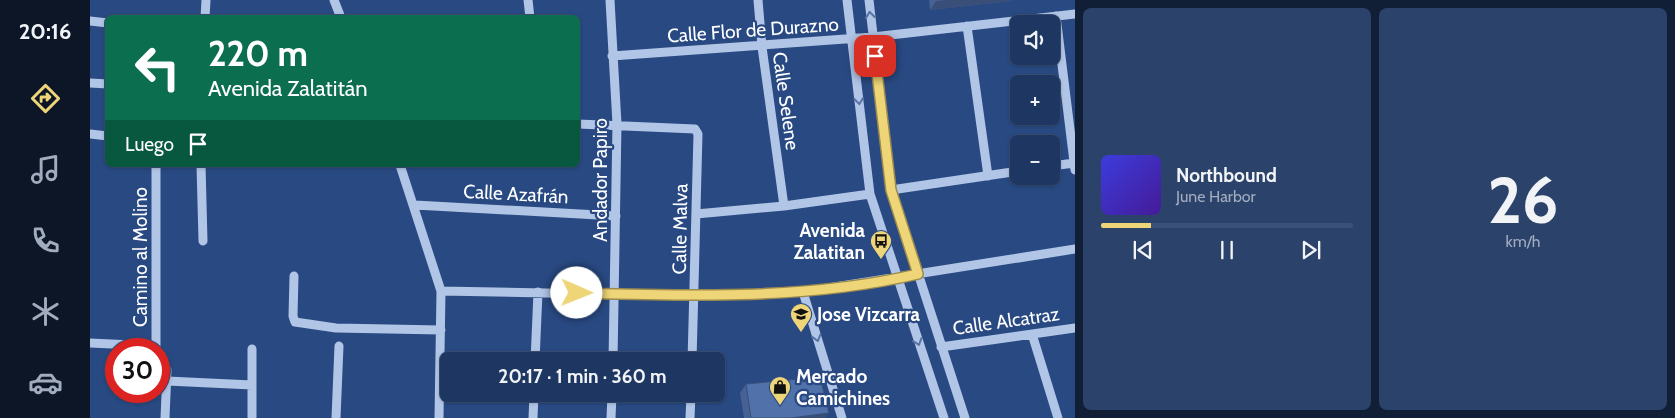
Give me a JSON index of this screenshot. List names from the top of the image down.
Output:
{
  "streets": {
    "street": [
      "Calle Flor de Durazno",
      "Calle Selene",
      "Andador Papiro",
      "Calle Azafrán",
      "Calle Malva",
      "Camino al Molino",
      "Calle Alcatraz"
    ]
  },
  "crossings": [
    ["Calle Flor de Durazno", "Calle Selene"],
    ["Calle Flor de Durazno", "Andador Papiro"],
    ["Andador Papiro", "Calle Azafrán"],
    ["Andador Papiro", "Calle Malva"]
  ],
  "places": {
    "bus stop": ["Avenida Zalatitan"],
    "school or university": ["Jose Vizcarra"],
    "shop": ["Mercado Camichines"]
  },
  "page": {
    "tabs": "20:16",
    "tile": ["26", "km/h"],
    "map_buttons": ["+", "−"],
    "turn": ["220 m", "Avenida Zalatitán"],
    "then": "Luego",
    "song": ["Northbound", "June Harbor"],
    "limit": "30",
    "trip": "20:17 · 1 min · 360 m"
  }
}
